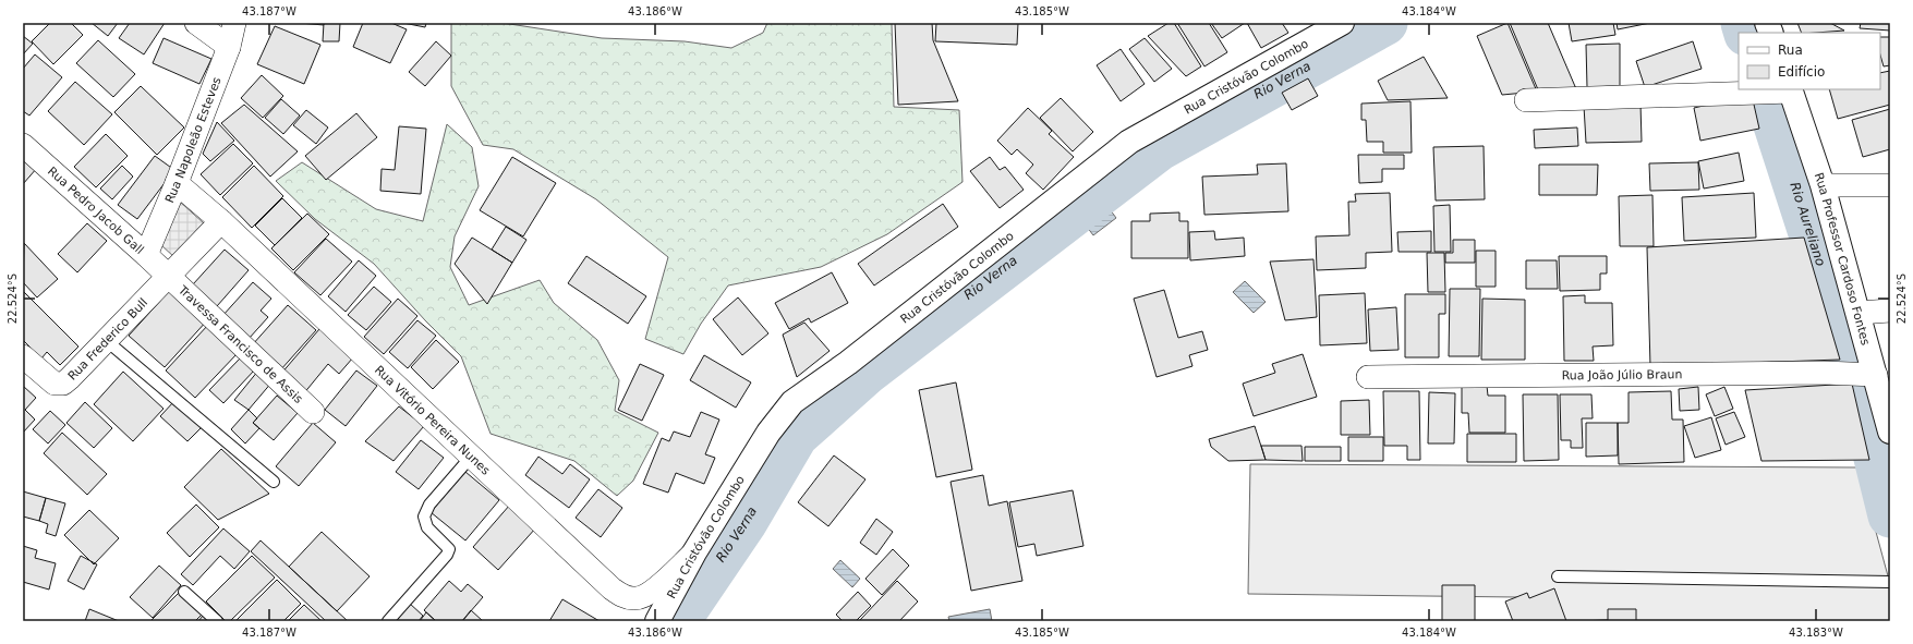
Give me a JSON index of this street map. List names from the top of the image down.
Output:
{
  "streets": {
    "main road": ["Rua Cristóvão Colombo", "Rua Professor Cardoso Fontes"],
    "street": [
      "Rua Napoleão Esteves",
      "Rua Pedro Jacob Gall",
      "Rua Frederico Bull",
      "Travessa Francisco de Assis",
      "Rua João Júlio Braun",
      "Rua Vitório Pereira Nunes"
    ]
  },
  "crossings": [
    ["Rua Cristóvão Colombo", "Rua Vitório Pereira Nunes"],
    ["Rua Napoleão Esteves", "Rua Pedro Jacob Gall"],
    ["Rua Napoleão Esteves", "Rua Vitório Pereira Nunes"],
    ["Rua Pedro Jacob Gall", "Rua Frederico Bull"],
    ["Rua Pedro Jacob Gall", "Travessa Francisco de Assis"],
    ["Rua Professor Cardoso Fontes", "Rua João Júlio Braun"],
    ["Rua Frederico Bull", "Travessa Francisco de Assis"],
    ["Rua Frederico Bull", "Rua Vitório Pereira Nunes"]
  ],
  "water": ["Rio Verna", "Rio Aureliano"],
  "legend": ["Rua", "Edifício"],
  "coordinates": [
    "43.187°W",
    "43.186°W",
    "43.185°W",
    "43.184°W",
    "22.524°S",
    "43.183°W"
  ]
}
